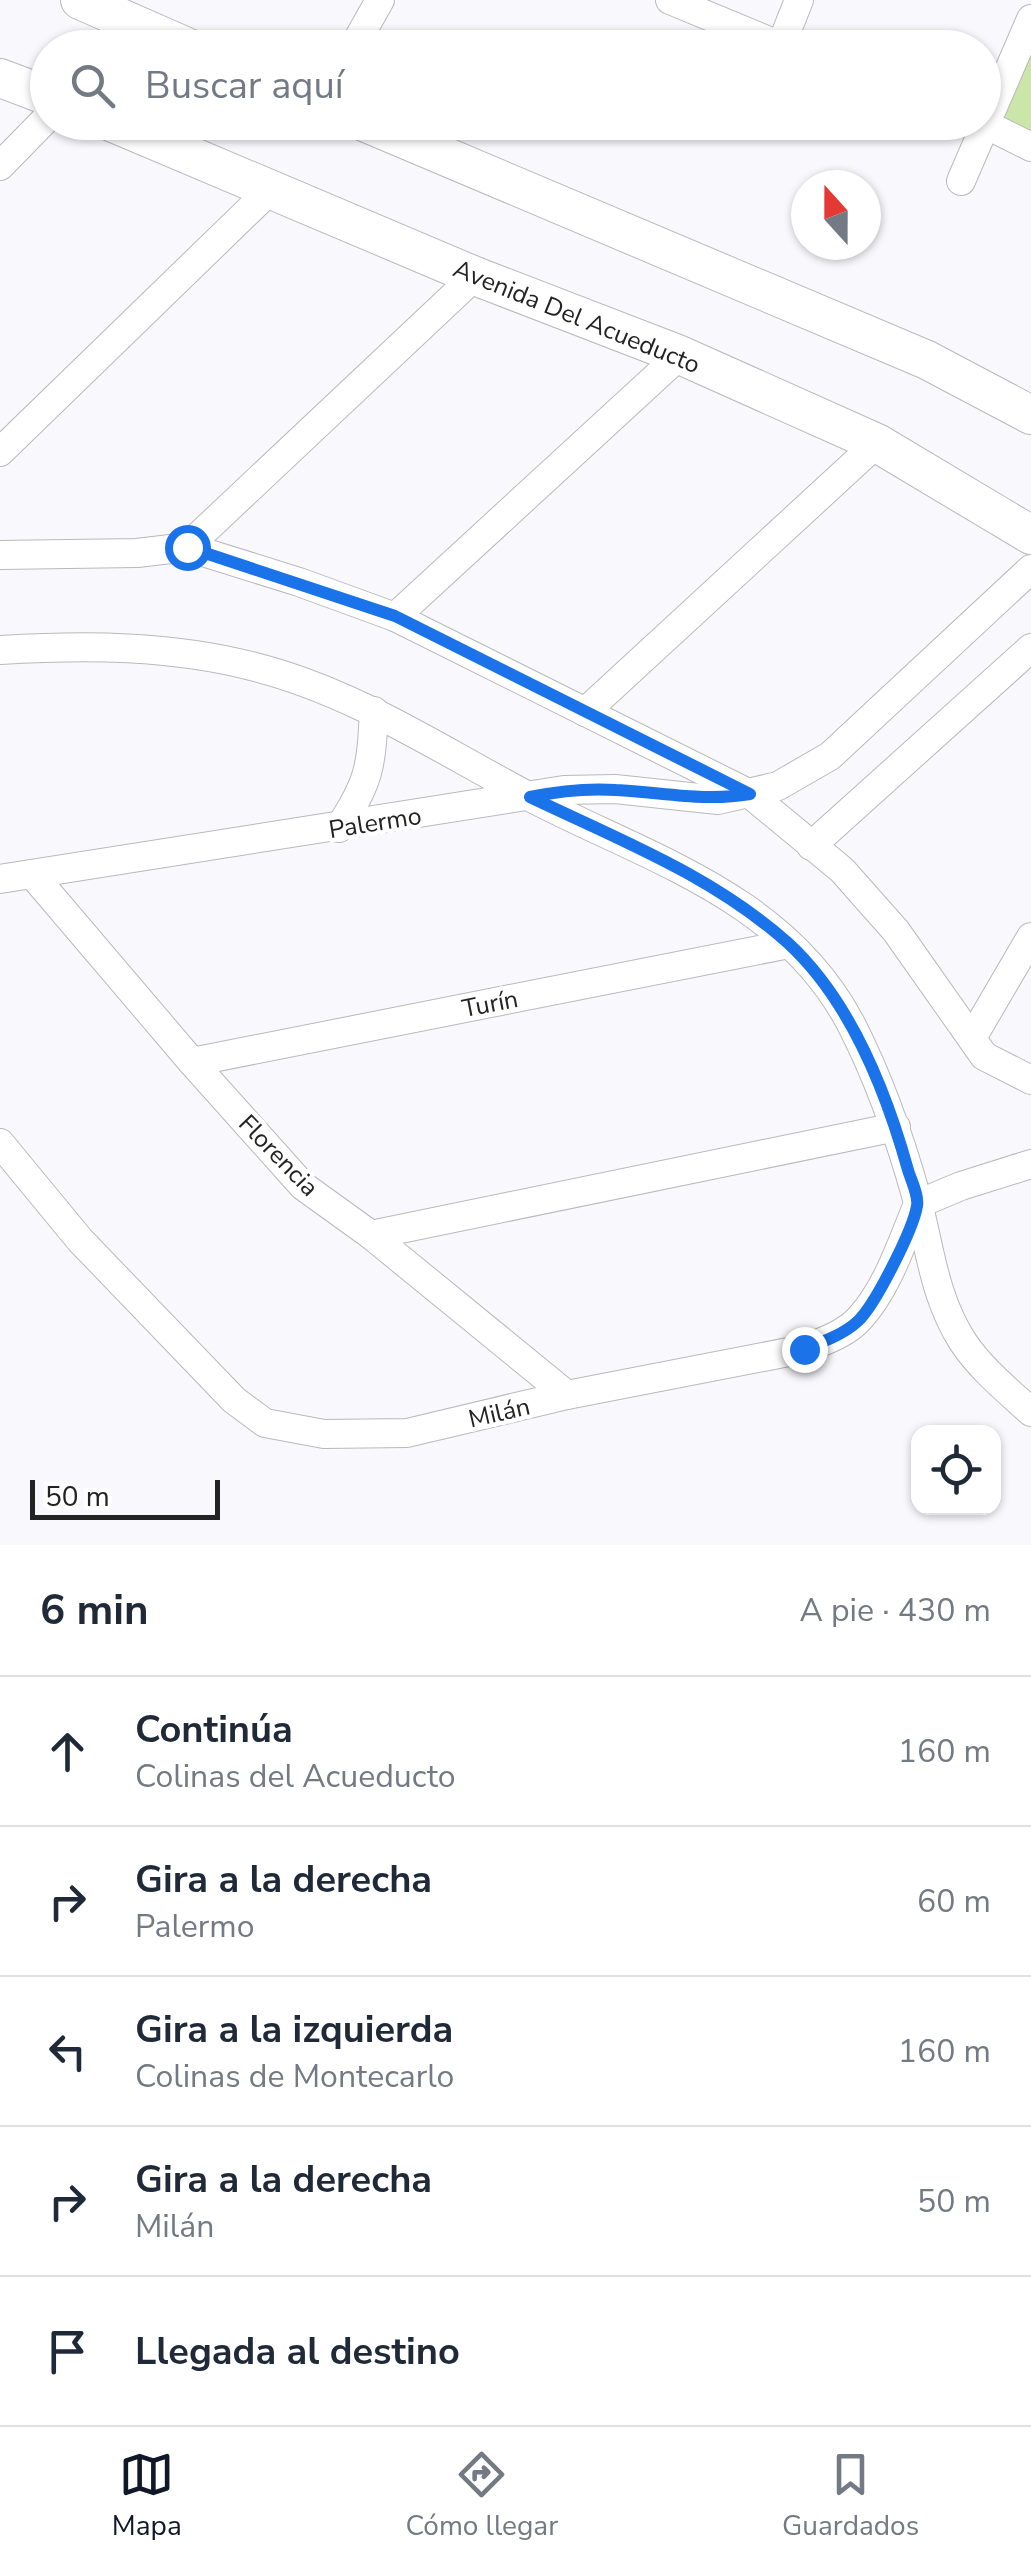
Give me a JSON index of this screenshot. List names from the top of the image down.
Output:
{
  "streets": {
    "street": [
      "Avenida Del Acueducto",
      "Palermo",
      "Turín",
      "Florencia",
      "Milán"
    ]
  },
  "crossings": [
    ["Palermo", "Florencia"],
    ["Turín", "Florencia"],
    ["Florencia", "Milán"]
  ],
  "scale_bar": "50 m",
  "north": "top",
  "page": {
    "search": "Buscar aquí",
    "scale": "50 m",
    "heading": ["6 min", "A pie · 430 m"],
    "list": [
      ["Continúa", "Colinas del Acueducto", "160 m"],
      ["Gira a la derecha", "Palermo", "60 m"],
      ["Gira a la izquierda", "Colinas de Montecarlo", "160 m"],
      ["Gira a la derecha", "Milán", "50 m"],
      "Llegada al destino"
    ],
    "nav": ["Mapa", "Cómo llegar", "Guardados"]
  }
}
